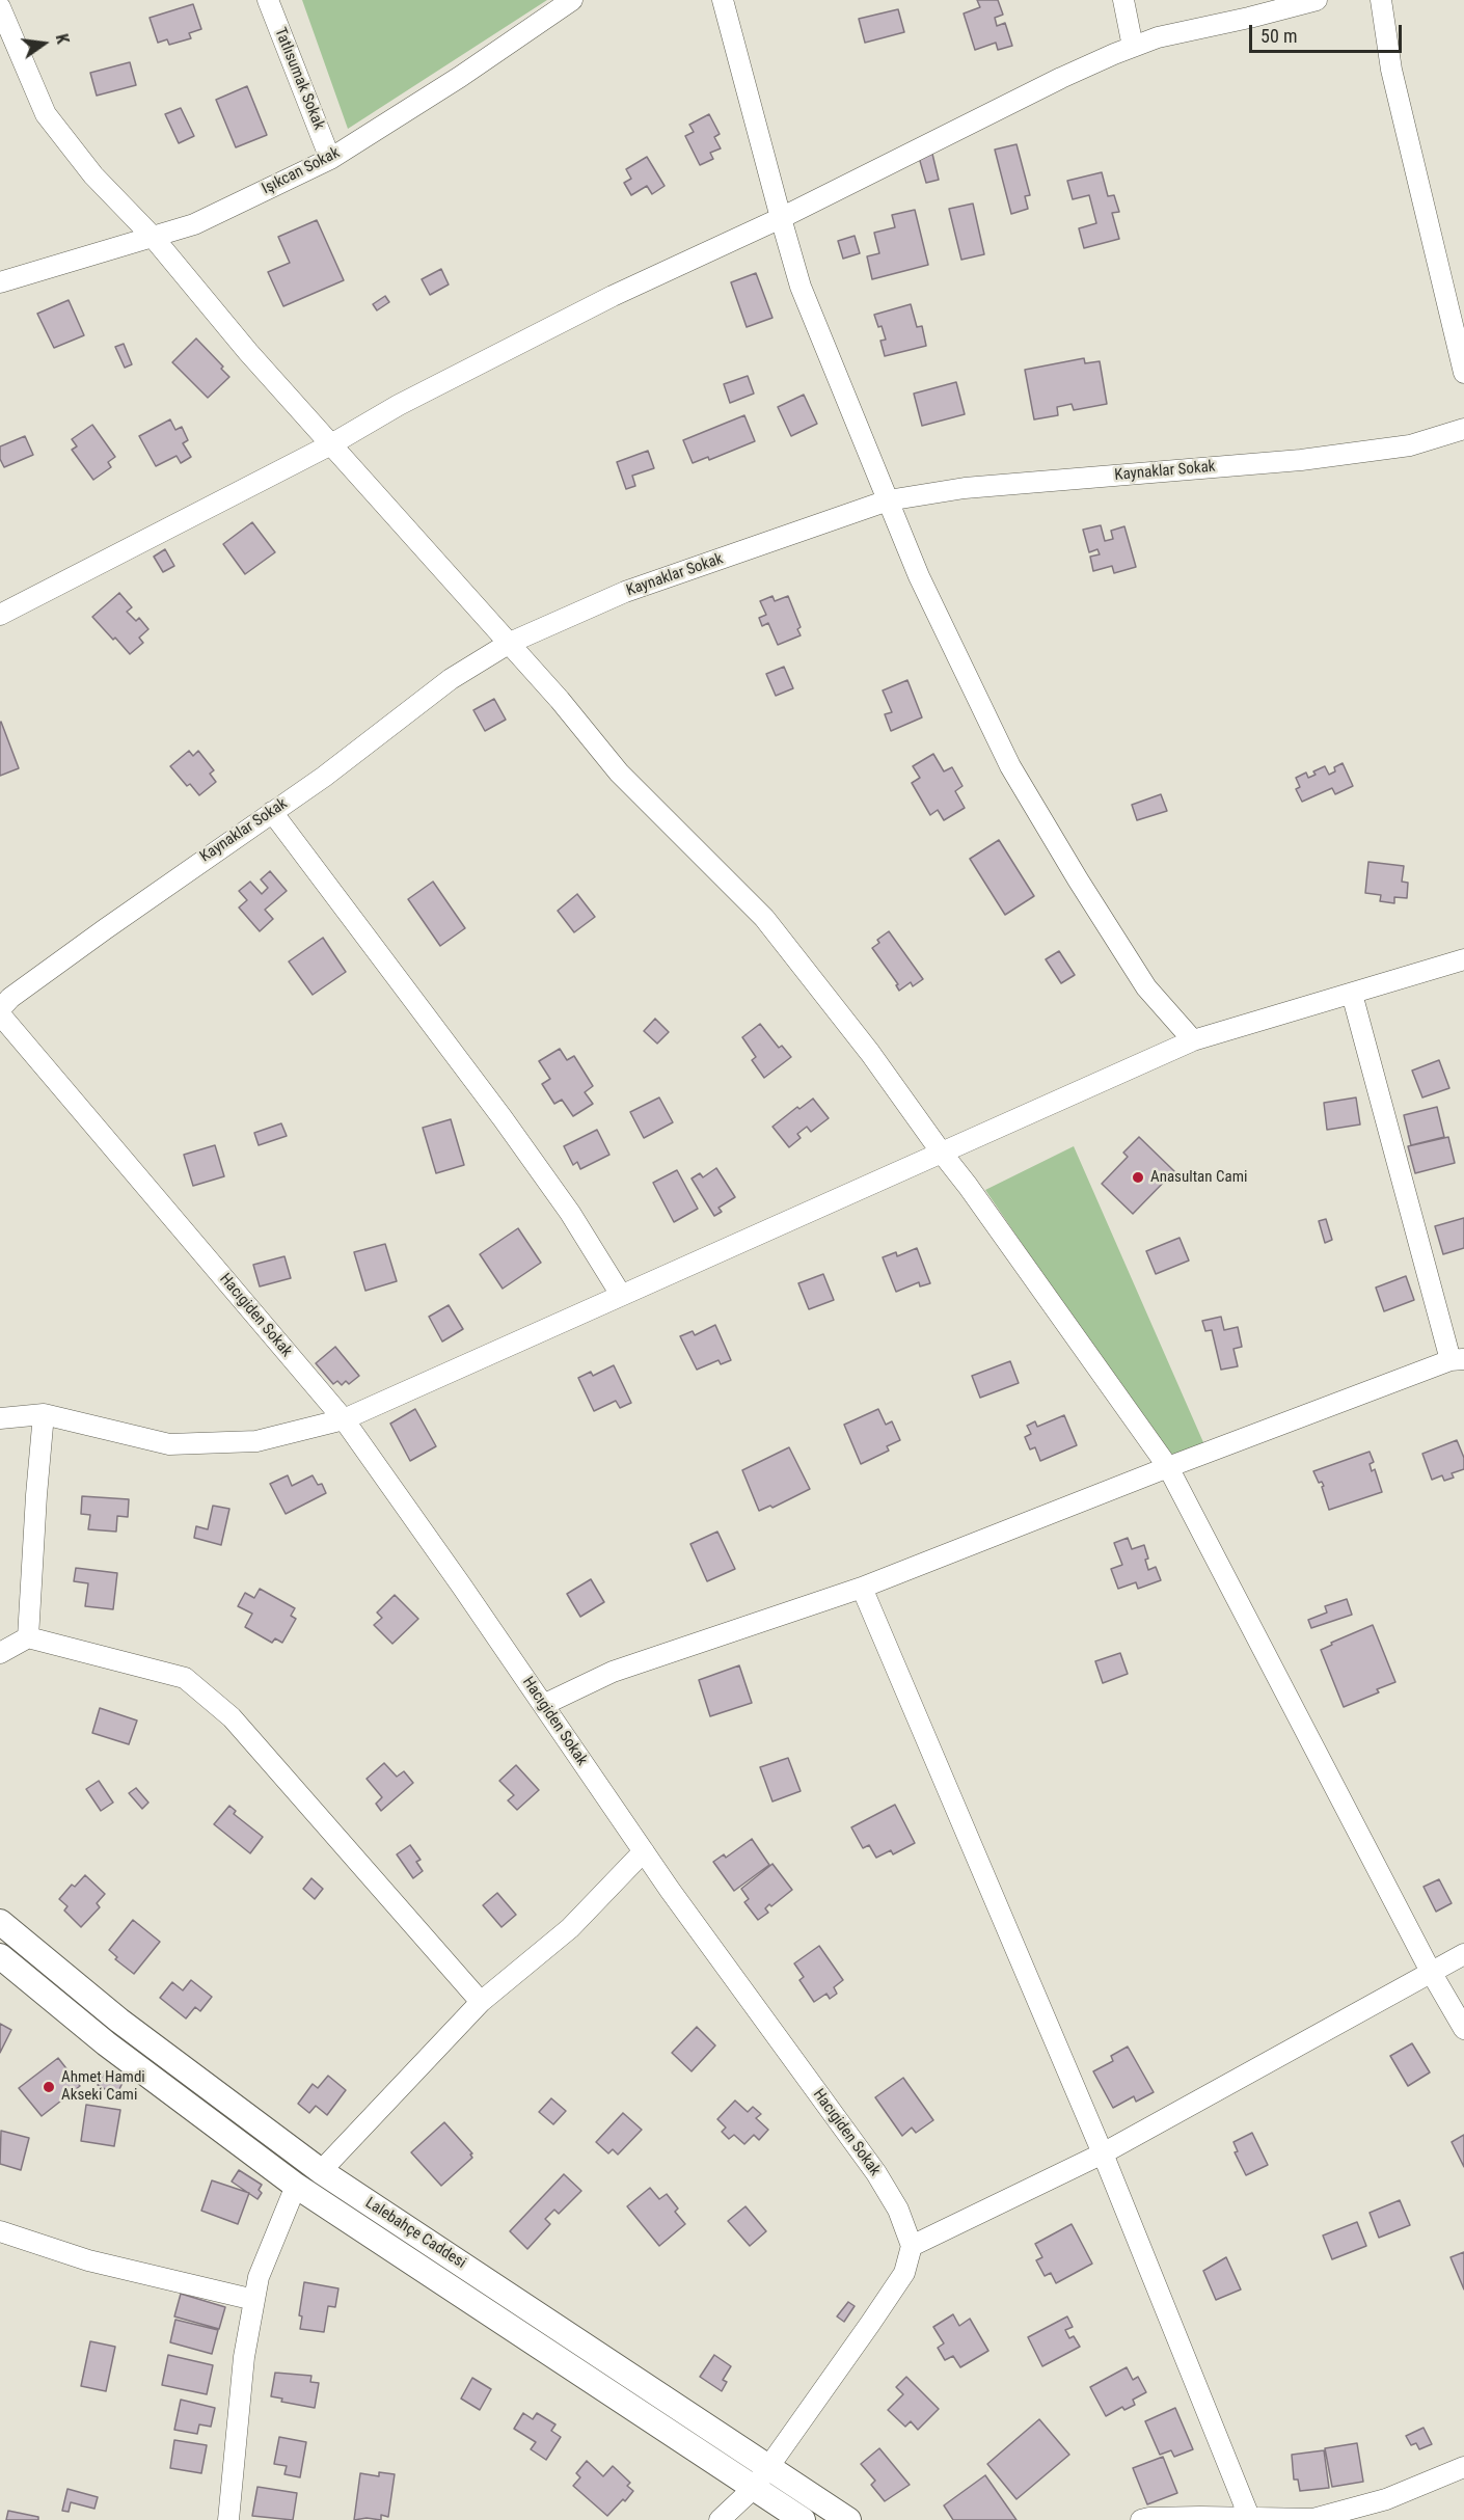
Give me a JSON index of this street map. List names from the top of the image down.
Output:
{
  "streets": {
    "street": [
      "Tatlısumak Sokak",
      "Işıkcan Sokak",
      "Kaynaklar Sokak",
      "Hacıgiden Sokak",
      "Lalebahçe Caddesi"
    ]
  },
  "crossings": [
    ["Tatlısumak Sokak", "Işıkcan Sokak"],
    ["Kaynaklar Sokak", "Hacıgiden Sokak"]
  ],
  "places": ["Anasultan Cami", "Ahmet Hamdi Akseki Cami"],
  "scale_bar": "50 m",
  "north": "right"
}
